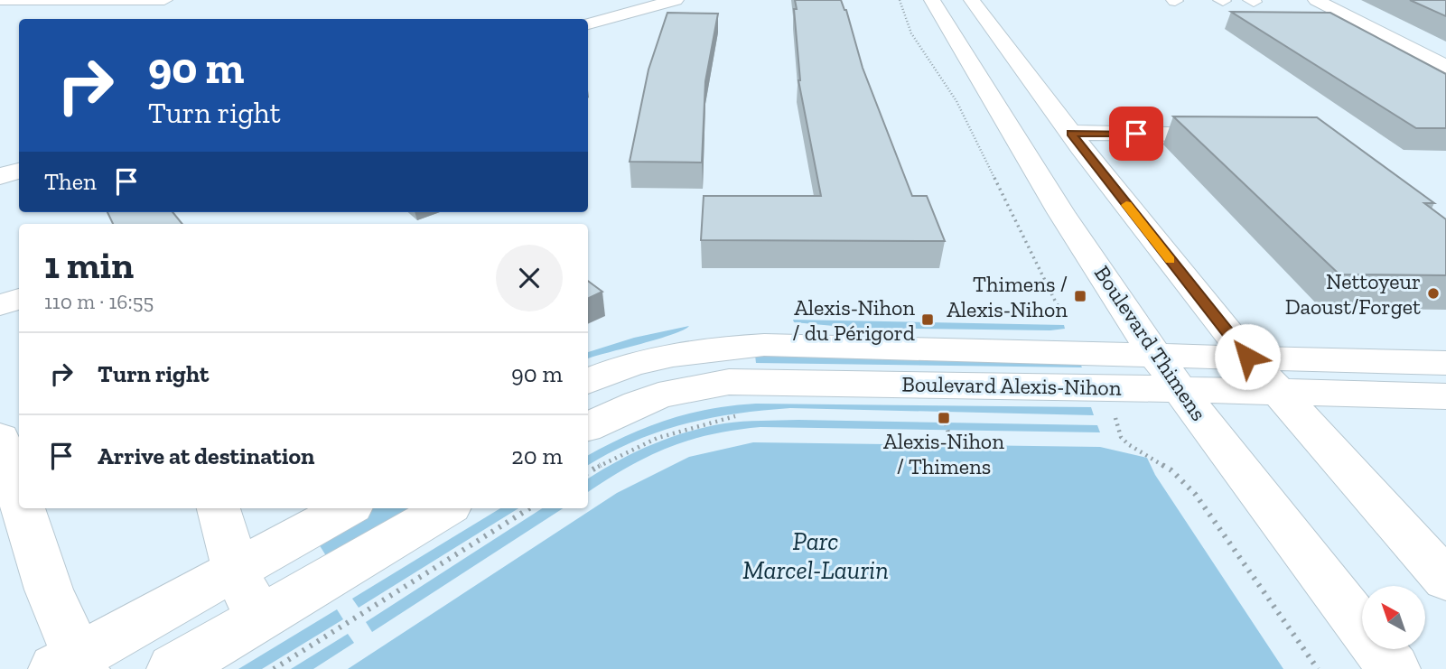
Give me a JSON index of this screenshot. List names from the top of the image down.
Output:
{
  "streets": {
    "street": ["Boulevard Thimens", "Boulevard Alexis-Nihon"]
  },
  "crossings": [
    ["Boulevard Thimens", "Boulevard Alexis-Nihon"]
  ],
  "parks": ["Parc Marcel-Laurin"],
  "places": {
    "other": ["Nettoyeur Daoust/Forget"],
    "transit": ["Thimens / Alexis-Nihon", "Alexis-Nihon / du Périgord", "Alexis-Nihon / Thimens"]
  },
  "north": "top left",
  "page": {
    "turn": ["90 m", "Turn right"],
    "then": "Then",
    "heading": ["1 min", "110 m · 16:55"],
    "list": [
      {
        "name": "Turn right",
        "value": "90 m"
      },
      {
        "name": "Arrive at destination",
        "value": "20 m"
      }
    ]
  }
}
